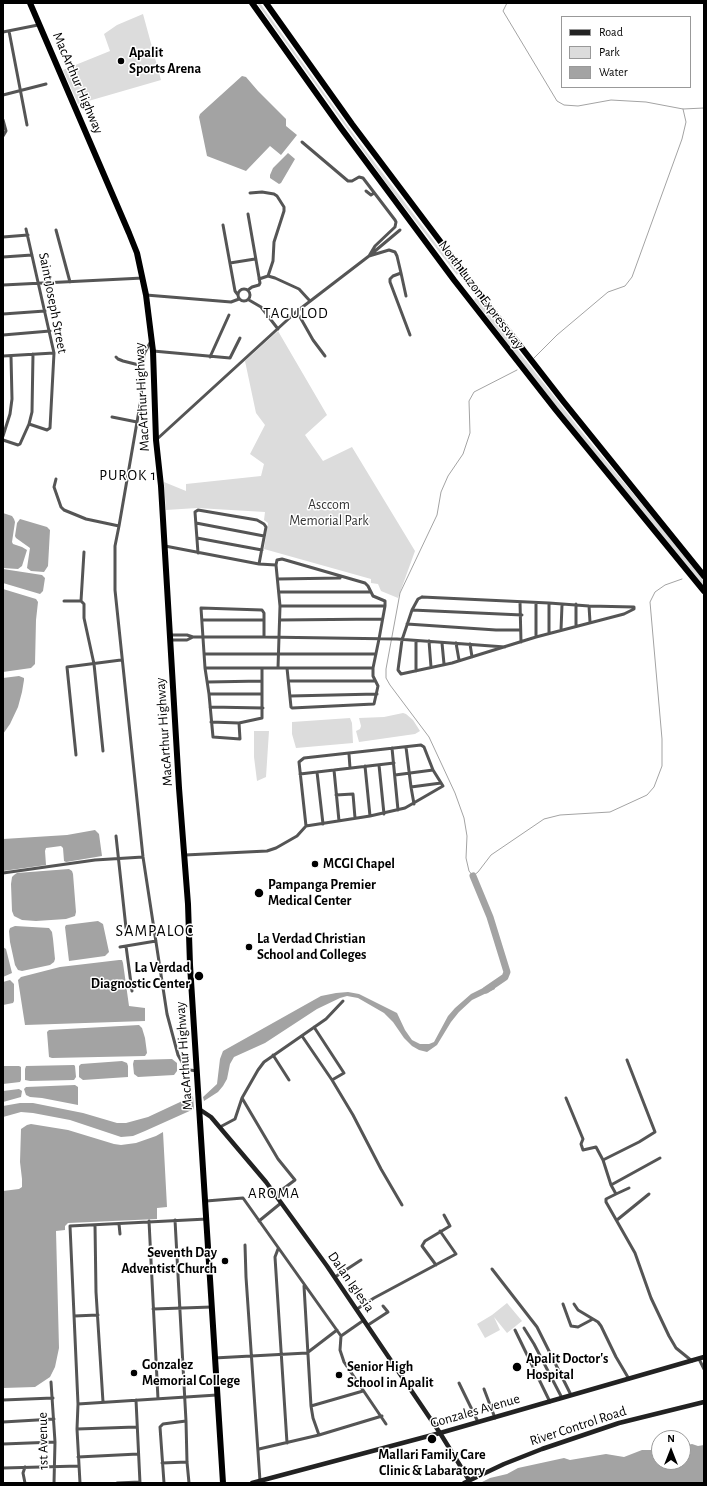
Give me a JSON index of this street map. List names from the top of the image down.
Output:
{
  "streets": {
    "highway": ["MacArthur Highway", "North Luzon Expressway"],
    "street": [
      "Saint Joseph Street",
      "Dalan Iglesia",
      "Gonzales Avenue",
      "River Control Road",
      "1st Avenue"
    ]
  },
  "crossings": [
    ["MacArthur Highway", "Dalan Iglesia"],
    ["Dalan Iglesia", "Gonzales Avenue"],
    ["Dalan Iglesia", "River Control Road"]
  ],
  "districts": [
    "TAGULOD",
    "PUROK 1",
    "SAMPALOC",
    "AROMA"
  ],
  "parks": ["Asccom Memorial Park"],
  "places": [
    "Apalit Sports Arena",
    "MCGI Chapel",
    "Pampanga Premier Medical Center",
    "La Verdad Christian School and Colleges",
    "La Verdad Diagnostic Center",
    "Seventh Day Adventist Church",
    "Apalit Doctor's Hospital",
    "Gonzalez Memorial College",
    "Senior High School in Apalit",
    "Mallari Family Care Clinic & Labaratory"
  ],
  "legend": ["Road", "Park", "Water"],
  "north": "top"
}
